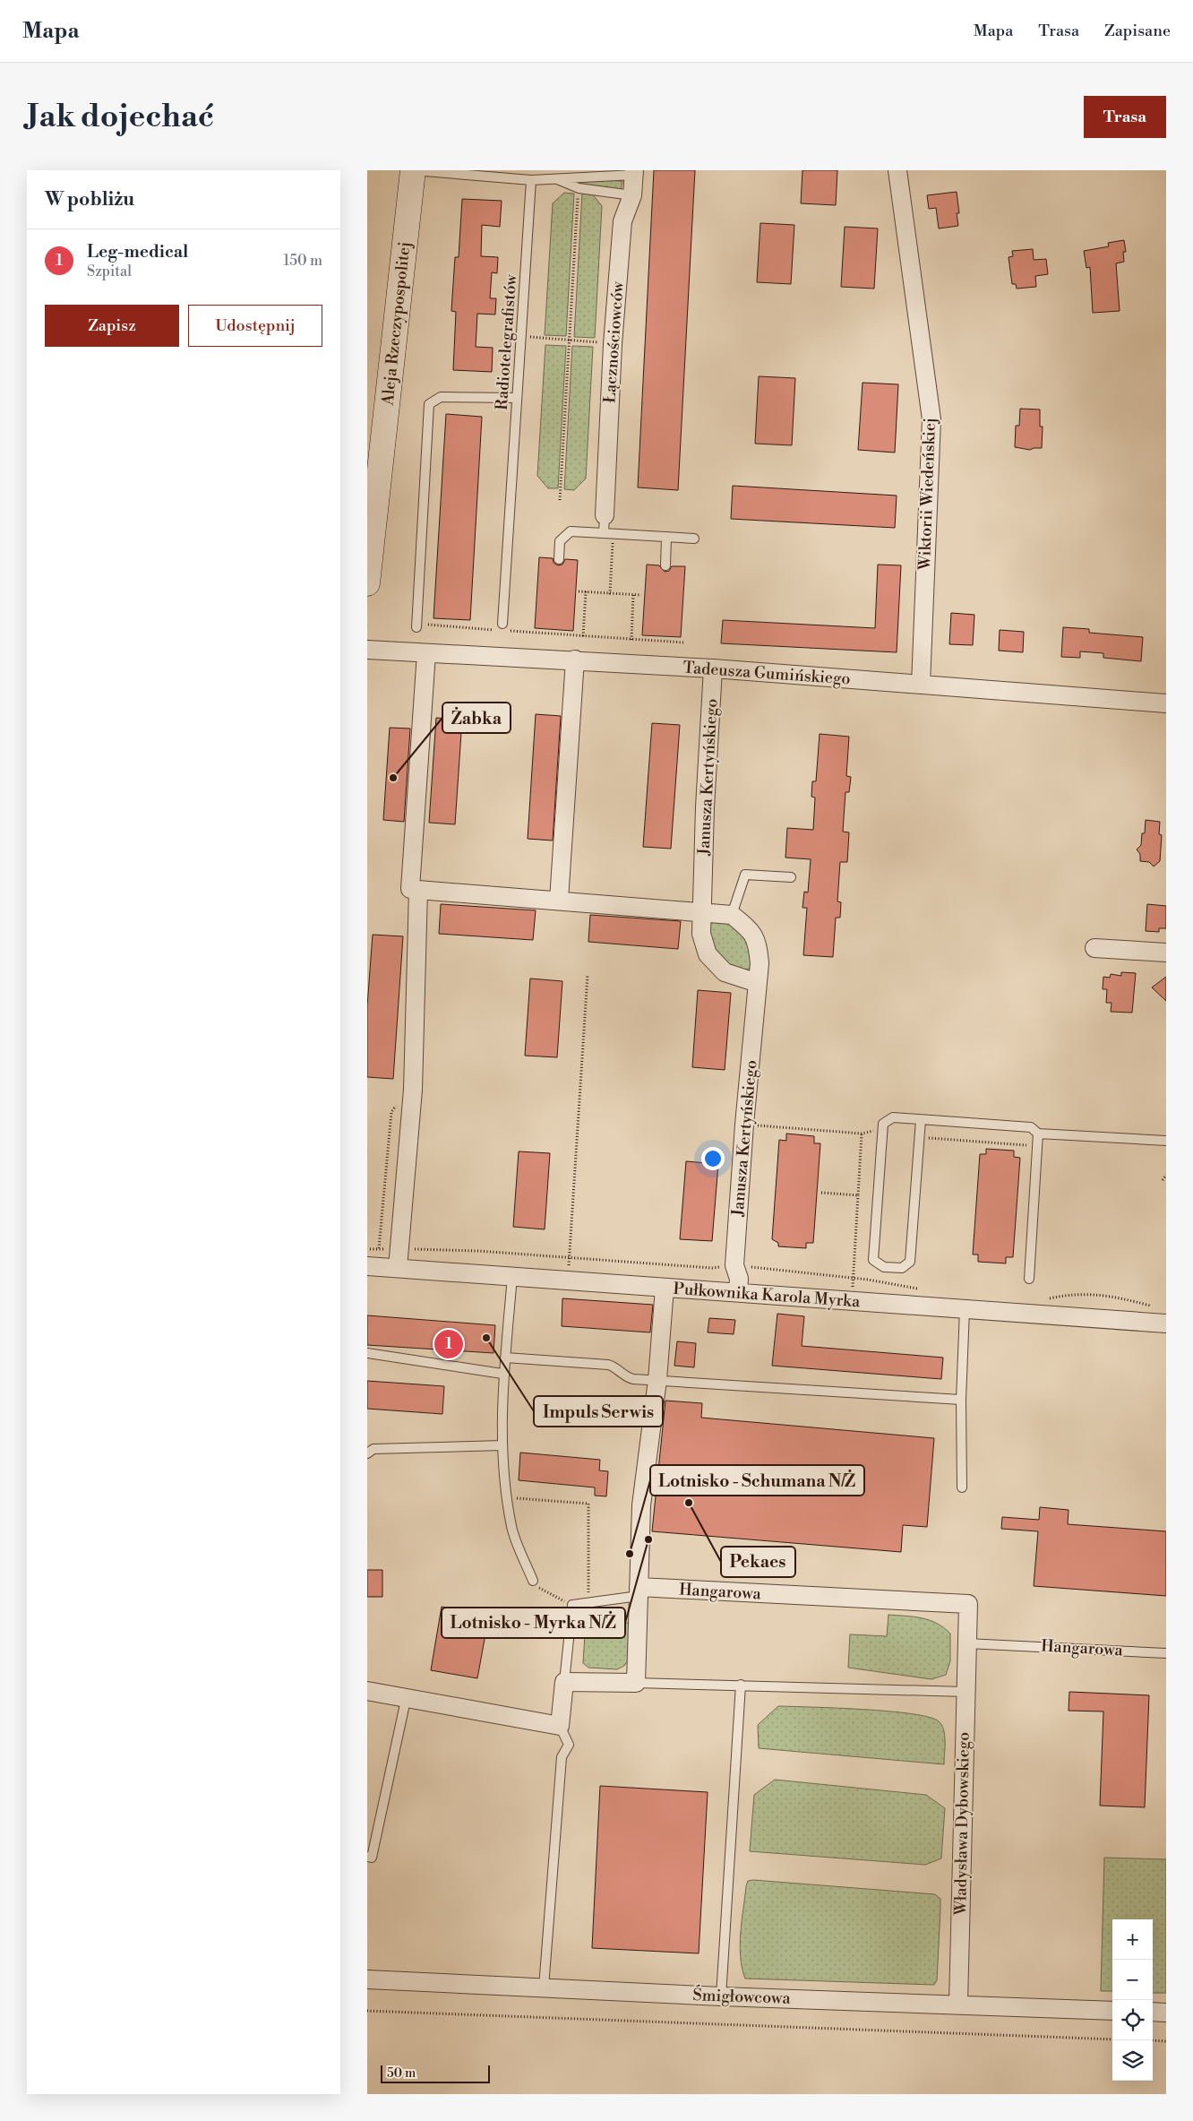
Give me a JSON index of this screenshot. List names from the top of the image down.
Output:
{
  "streets": {
    "street": [
      "Aleja Rzeczypospolitej",
      "Łącznościowców",
      "Wiktorii Wiedeńskiej",
      "Tadeusza Gumińskiego",
      "Janusza Kertyńskiego",
      "Pułkownika Karola Myrka",
      "Hangarowa",
      "Władysława Dybowskiego",
      "Śmigłowcowa"
    ],
    "lane": ["Radiotelegrafistów"]
  },
  "crossings": [
    ["Wiktorii Wiedeńskiej", "Tadeusza Gumińskiego"],
    ["Tadeusza Gumińskiego", "Janusza Kertyńskiego"],
    ["Janusza Kertyńskiego", "Pułkownika Karola Myrka"],
    ["Hangarowa", "Władysława Dybowskiego"],
    ["Władysława Dybowskiego", "Śmigłowcowa"]
  ],
  "places": [
    "Żabka",
    "Impuls Serwis",
    "Pekaes",
    "Lotnisko - Myrka N/Ż",
    "Lotnisko - Schumana N/Ż"
  ],
  "scale_bar": "50 m",
  "page": {
    "header": "Mapa",
    "nav": ["Mapa", "Trasa", "Zapisane"],
    "buttons": [
      "Trasa",
      ["Zapisz", "Udostępnij"]
    ],
    "title": "Jak dojechać",
    "heading": "W pobliżu",
    "list": [
      {
        "mark": "1",
        "name": "Leg-medical",
        "note": "Szpital",
        "value": "150 m"
      }
    ],
    "pins": "1",
    "map_buttons": ["+", "−"],
    "scale": "50 m"
  }
}
